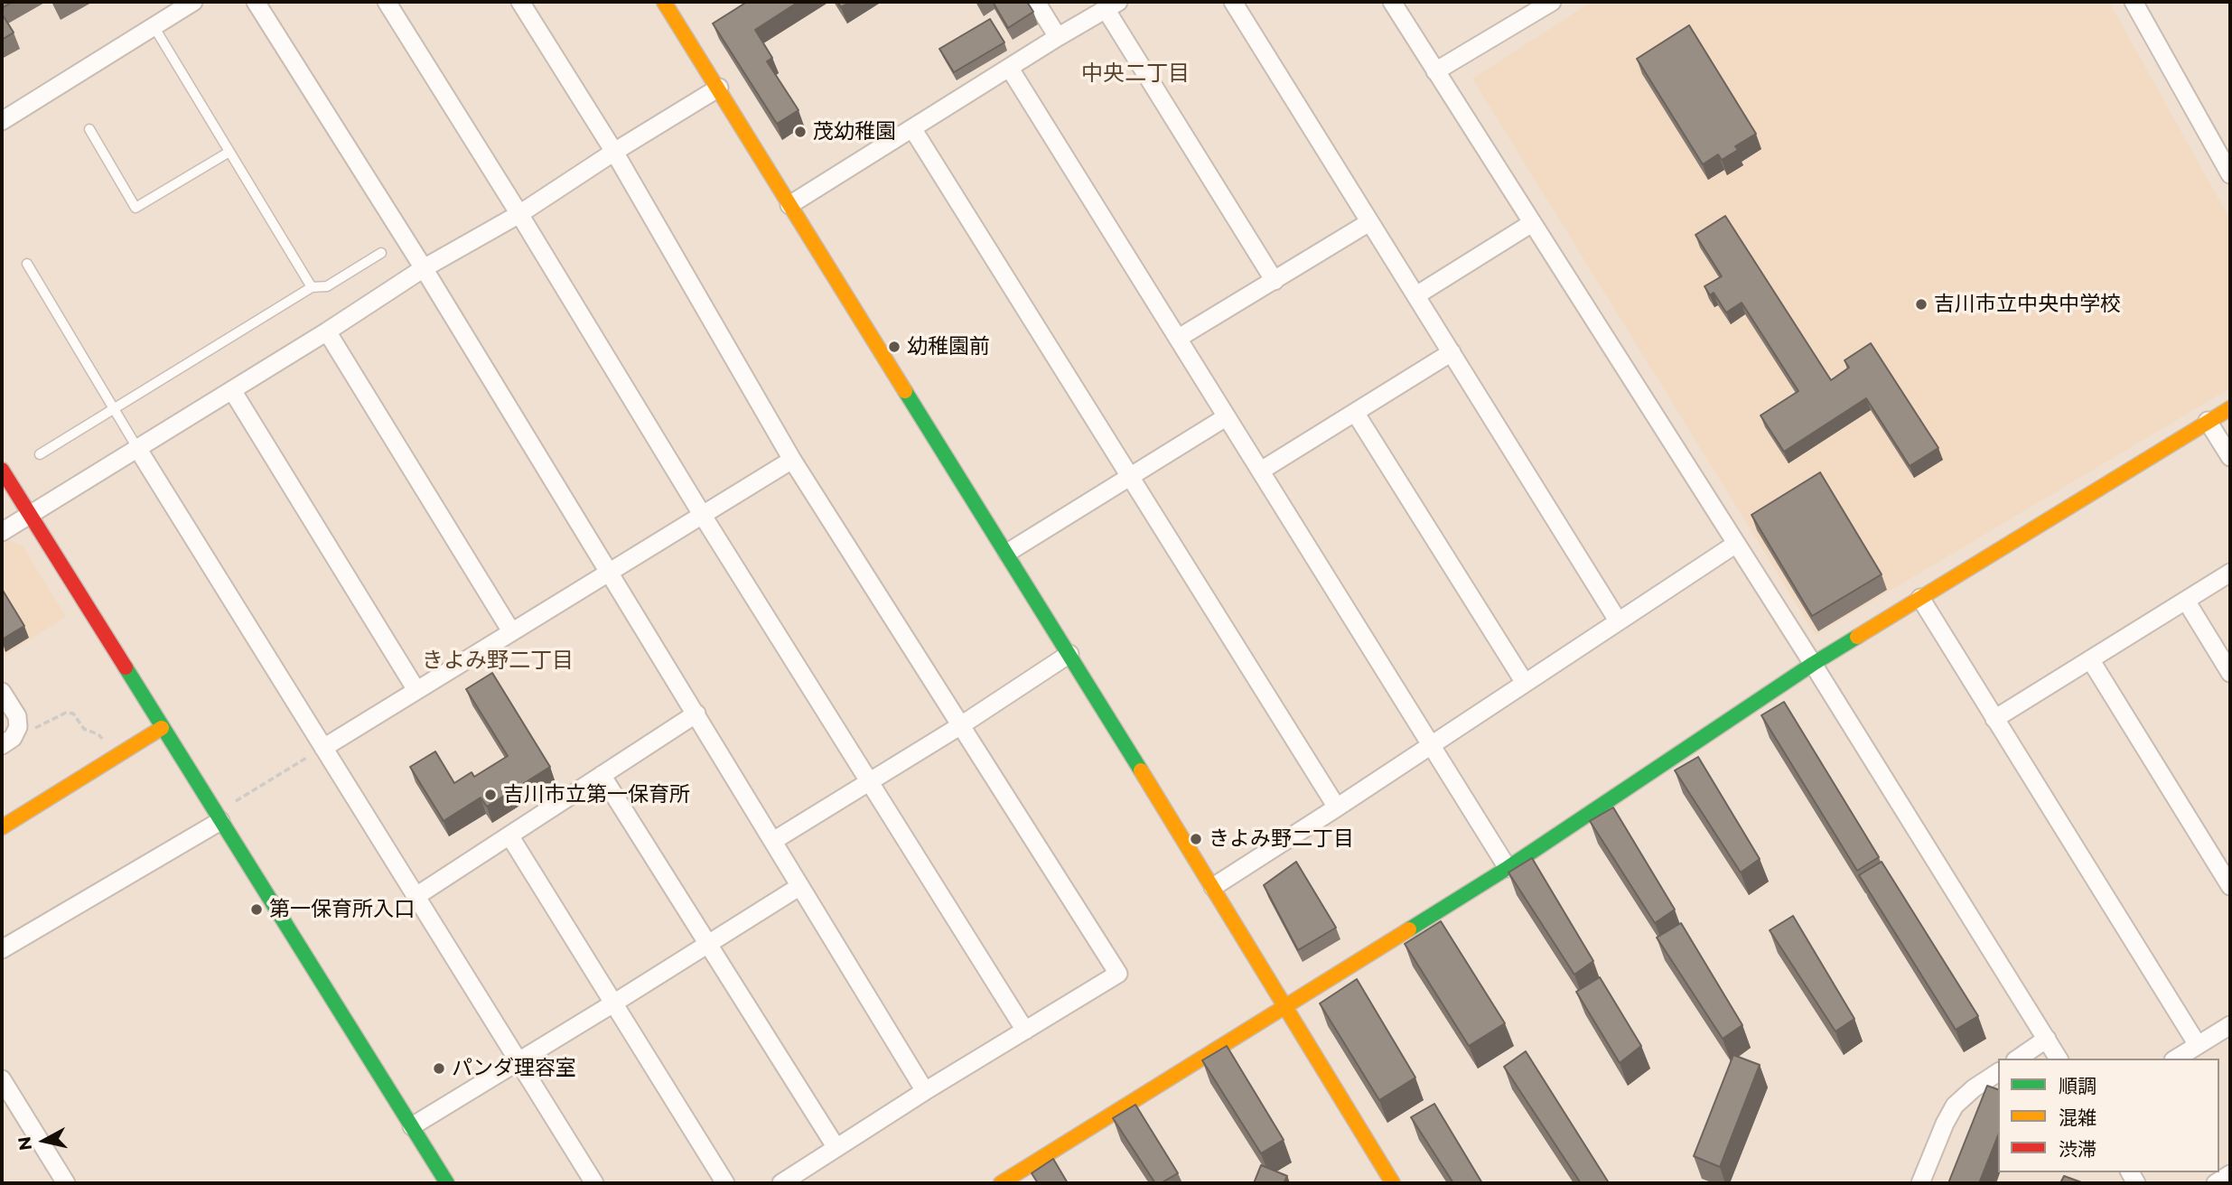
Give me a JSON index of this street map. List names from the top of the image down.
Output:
{
  "districts": ["中央二丁目", "きよみ野二丁目"],
  "places": [
    "茂幼稚園",
    "吉川市立中央中学校",
    "幼稚園前",
    "吉川市立第一保育所",
    "きよみ野二丁目",
    "第一保育所入口",
    "パンダ理容室"
  ],
  "legend": ["順調", "混雑", "渋滞"],
  "north": "left"
}
